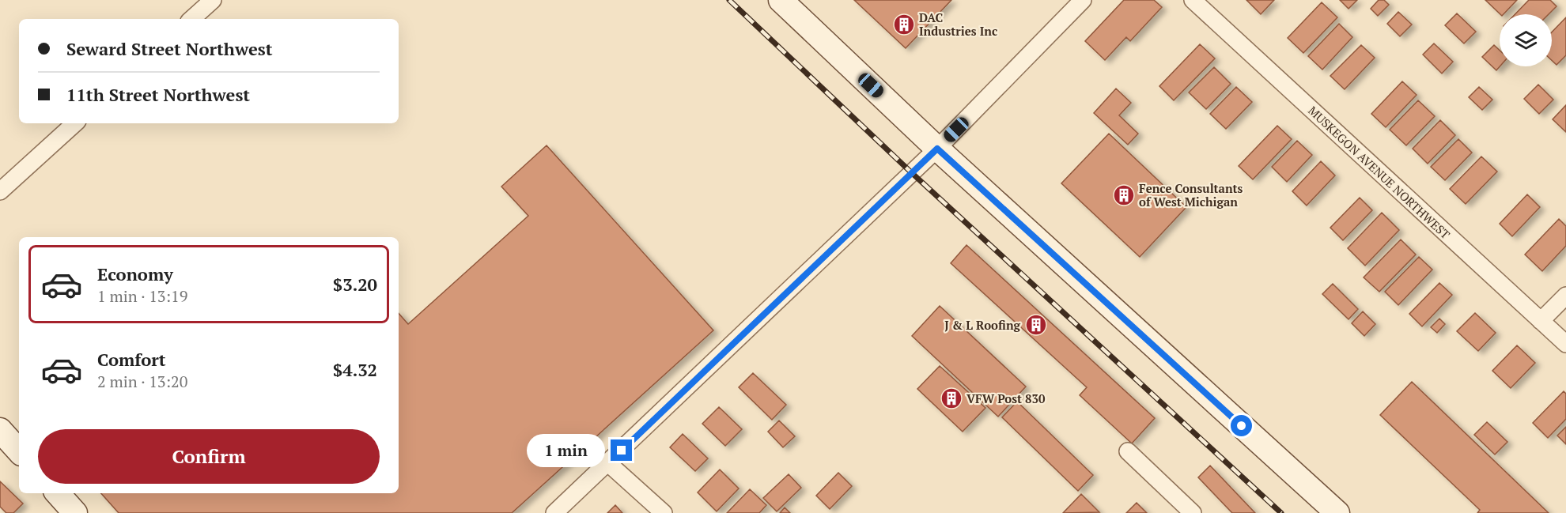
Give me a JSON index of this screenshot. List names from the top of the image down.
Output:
{
  "streets": {
    "street": ["MUSKEGON AVENUE NORTHWEST"]
  },
  "places": {
    "building": [
      "DAC Industries Inc",
      "Fence Consultants of West Michigan",
      "J & L Roofing",
      "VFW Post 830"
    ]
  },
  "page": {
    "banner": ["Seward Street Northwest", "11th Street Northwest"],
    "list": [
      {
        "name": "Economy",
        "note": "1 min · 13:19",
        "value": "$3.20"
      },
      {
        "name": "Comfort",
        "note": "2 min · 13:20",
        "value": "$4.32"
      }
    ],
    "buttons": "Confirm",
    "bubble": "1 min"
  }
}
